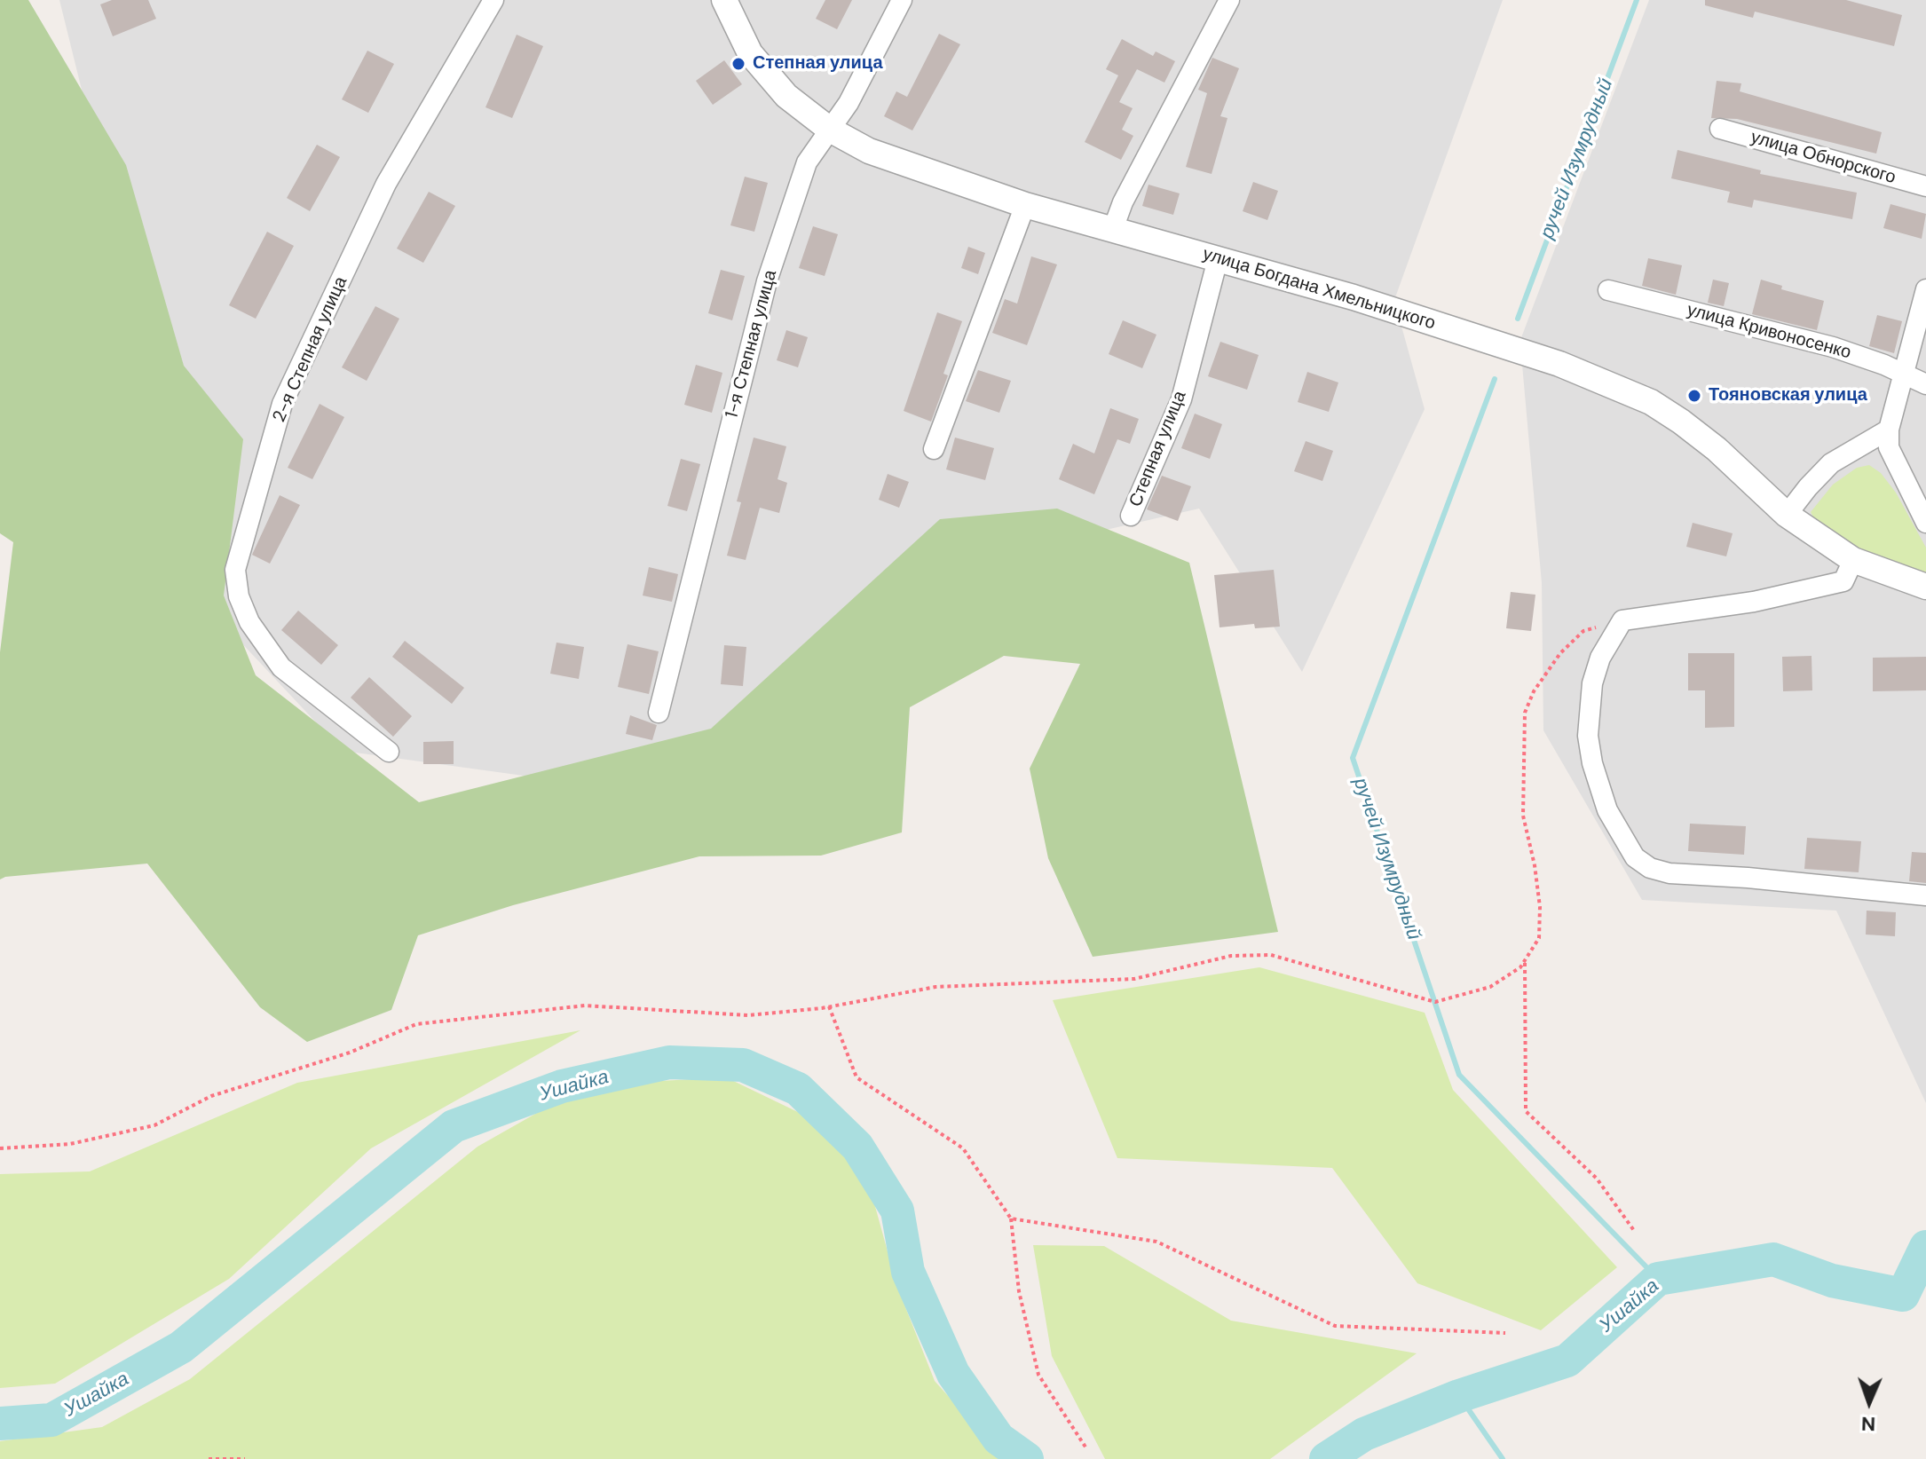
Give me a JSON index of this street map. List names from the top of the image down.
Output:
{
  "streets": {
    "street": [
      "улица Обнорского",
      "улица Богдана Хмельницкого",
      "улица Кривоносенко",
      "1-я Степная улица",
      "2-я Степная улица",
      "Степная улица"
    ]
  },
  "crossings": [
    ["улица Богдана Хмельницкого", "1-я Степная улица"],
    ["улица Богдана Хмельницкого", "Степная улица"]
  ],
  "water": ["ручей Изумрудный", "Ушайка"],
  "places": ["Степная улица", "Тояновская улица"],
  "north": "bottom"
}
